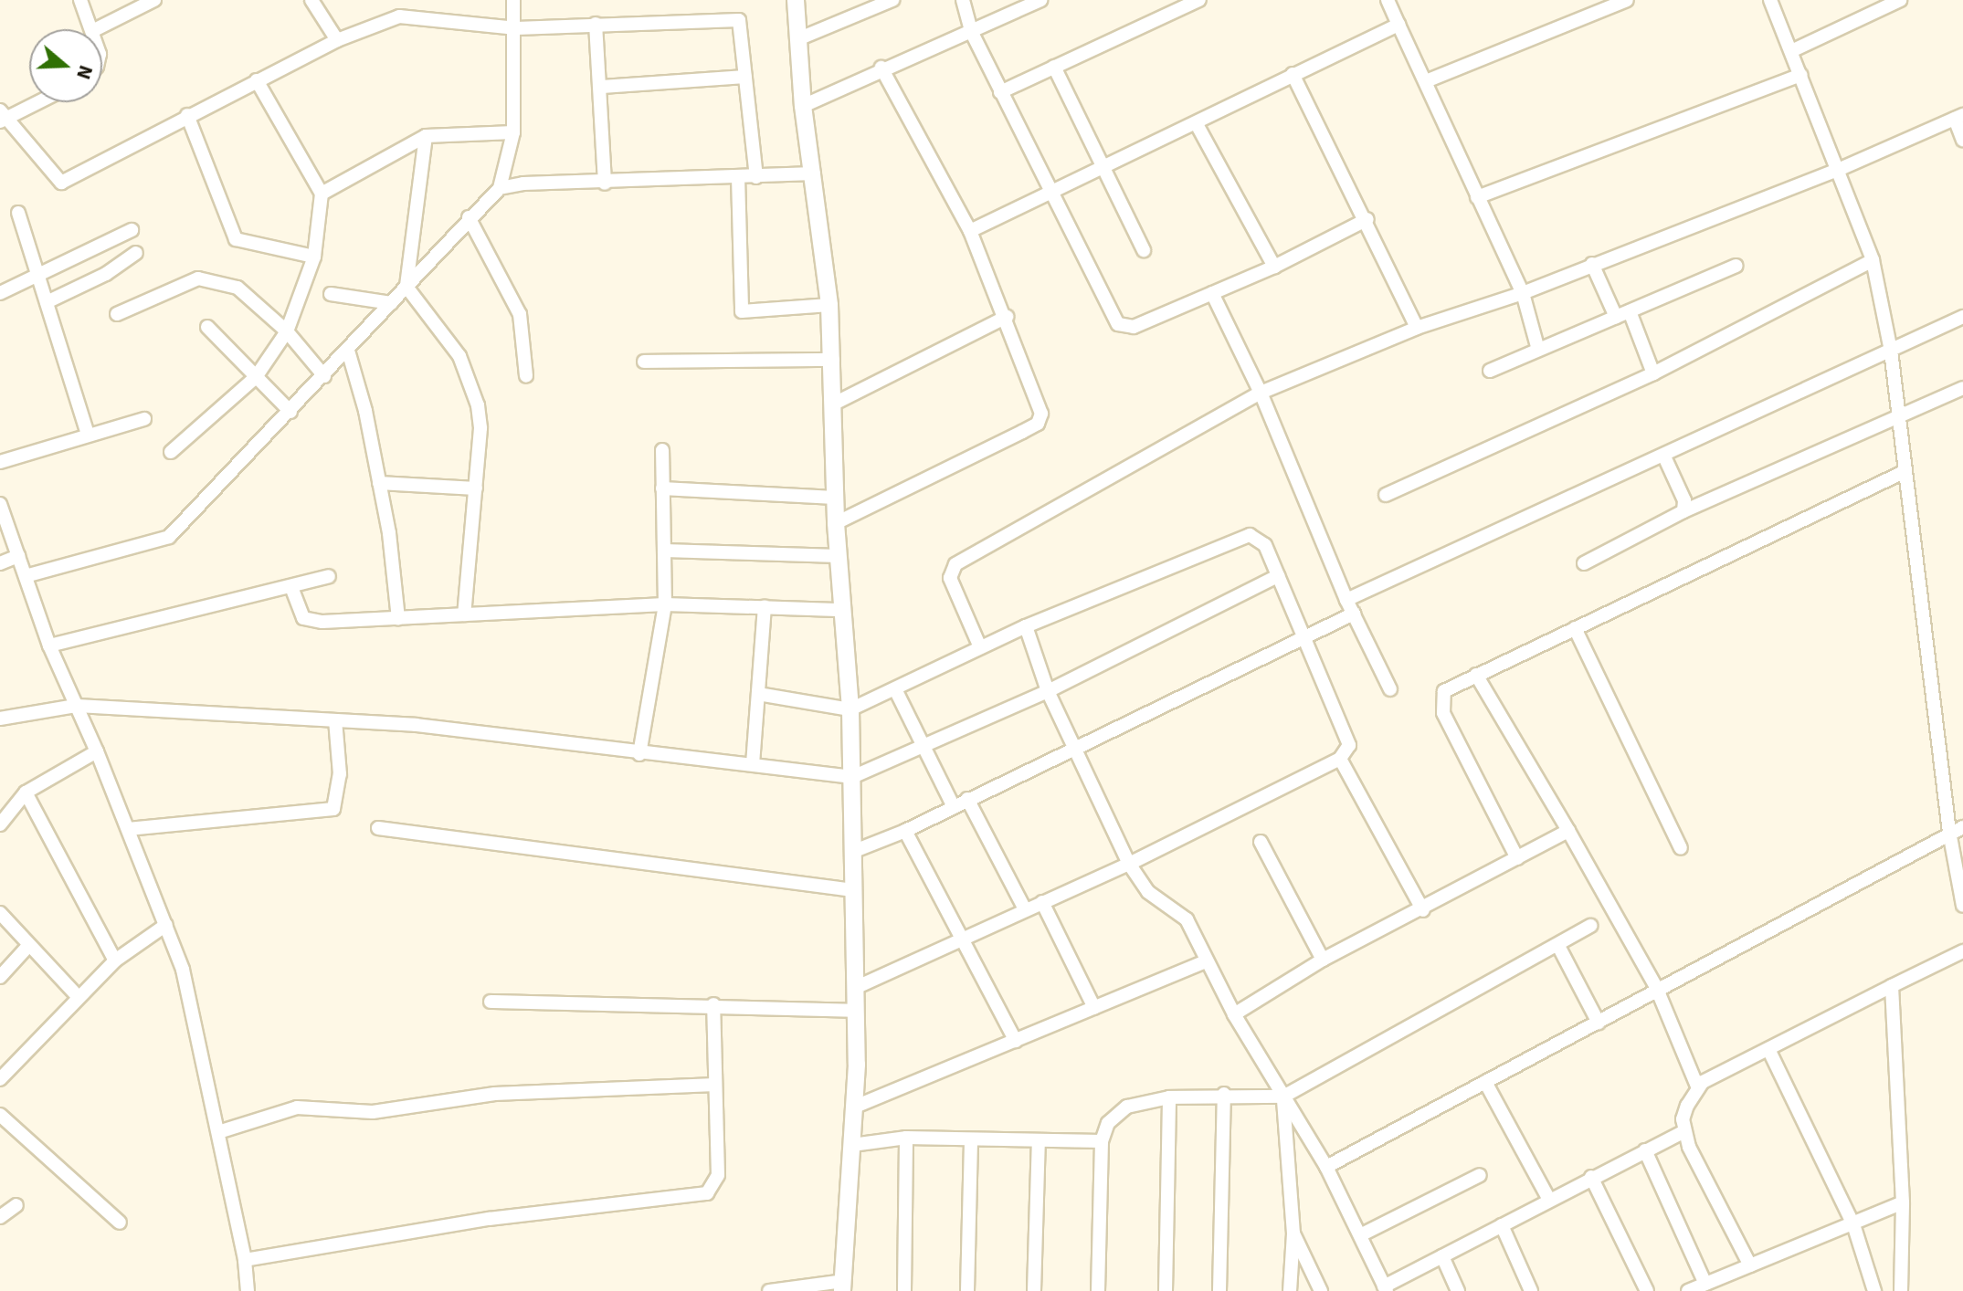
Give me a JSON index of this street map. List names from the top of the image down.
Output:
{
  "north": "right"
}
